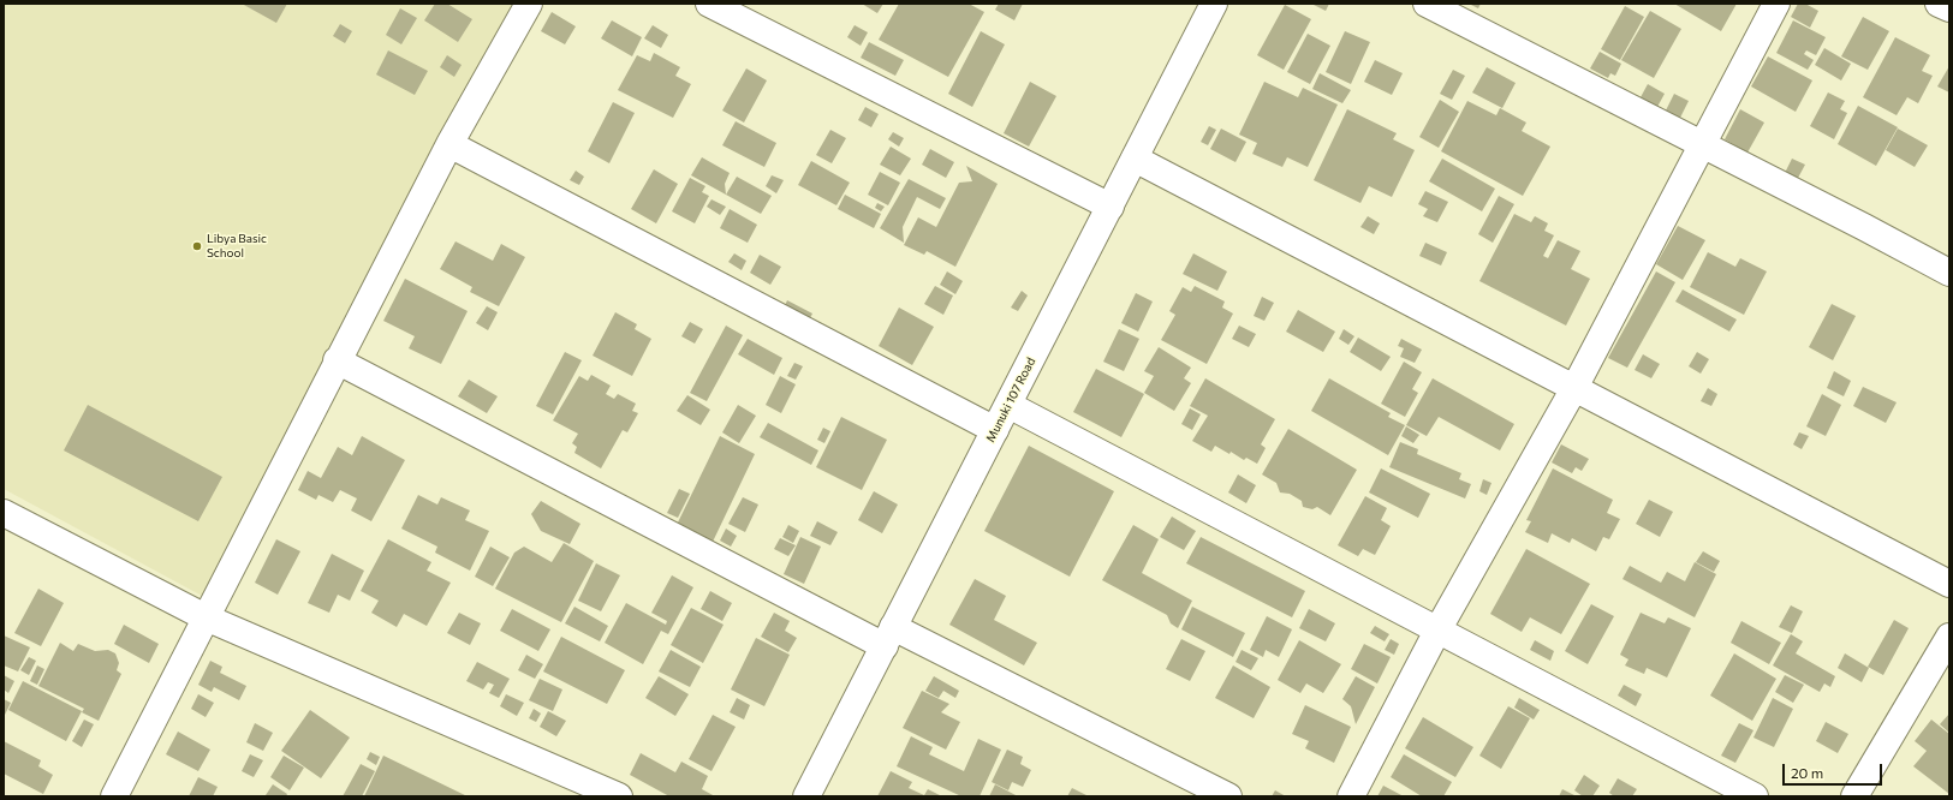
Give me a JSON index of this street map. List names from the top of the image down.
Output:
{
  "streets": {
    "street": ["Munuki 107 Road"]
  },
  "places": ["Libya Basic School"],
  "scale_bar": "20 m"
}
